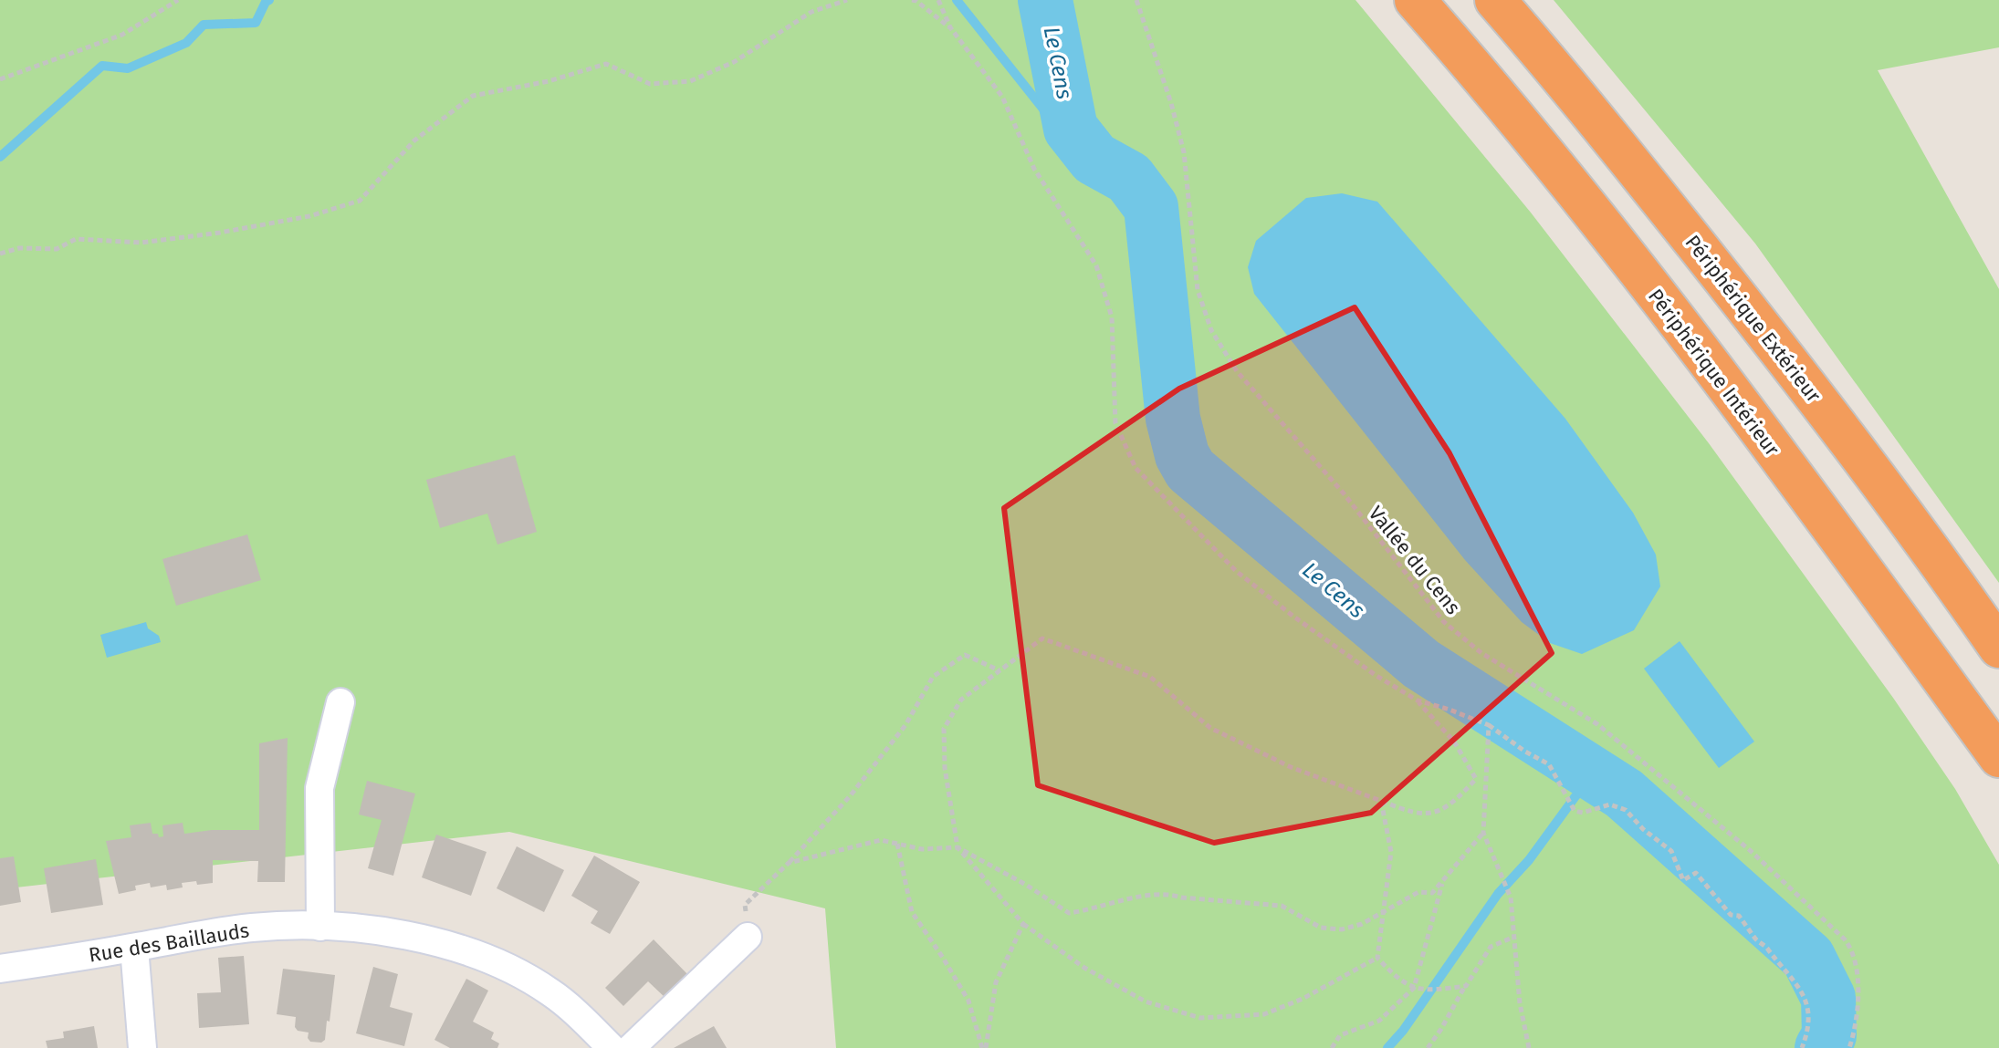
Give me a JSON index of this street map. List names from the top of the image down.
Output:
{
  "streets": {
    "highway": ["Périphérique Extérieur", "Périphérique Intérieur"],
    "street": ["Rue des Baillauds"],
    "path": ["Vallée du Cens"]
  },
  "water": ["Le Cens"]
}
